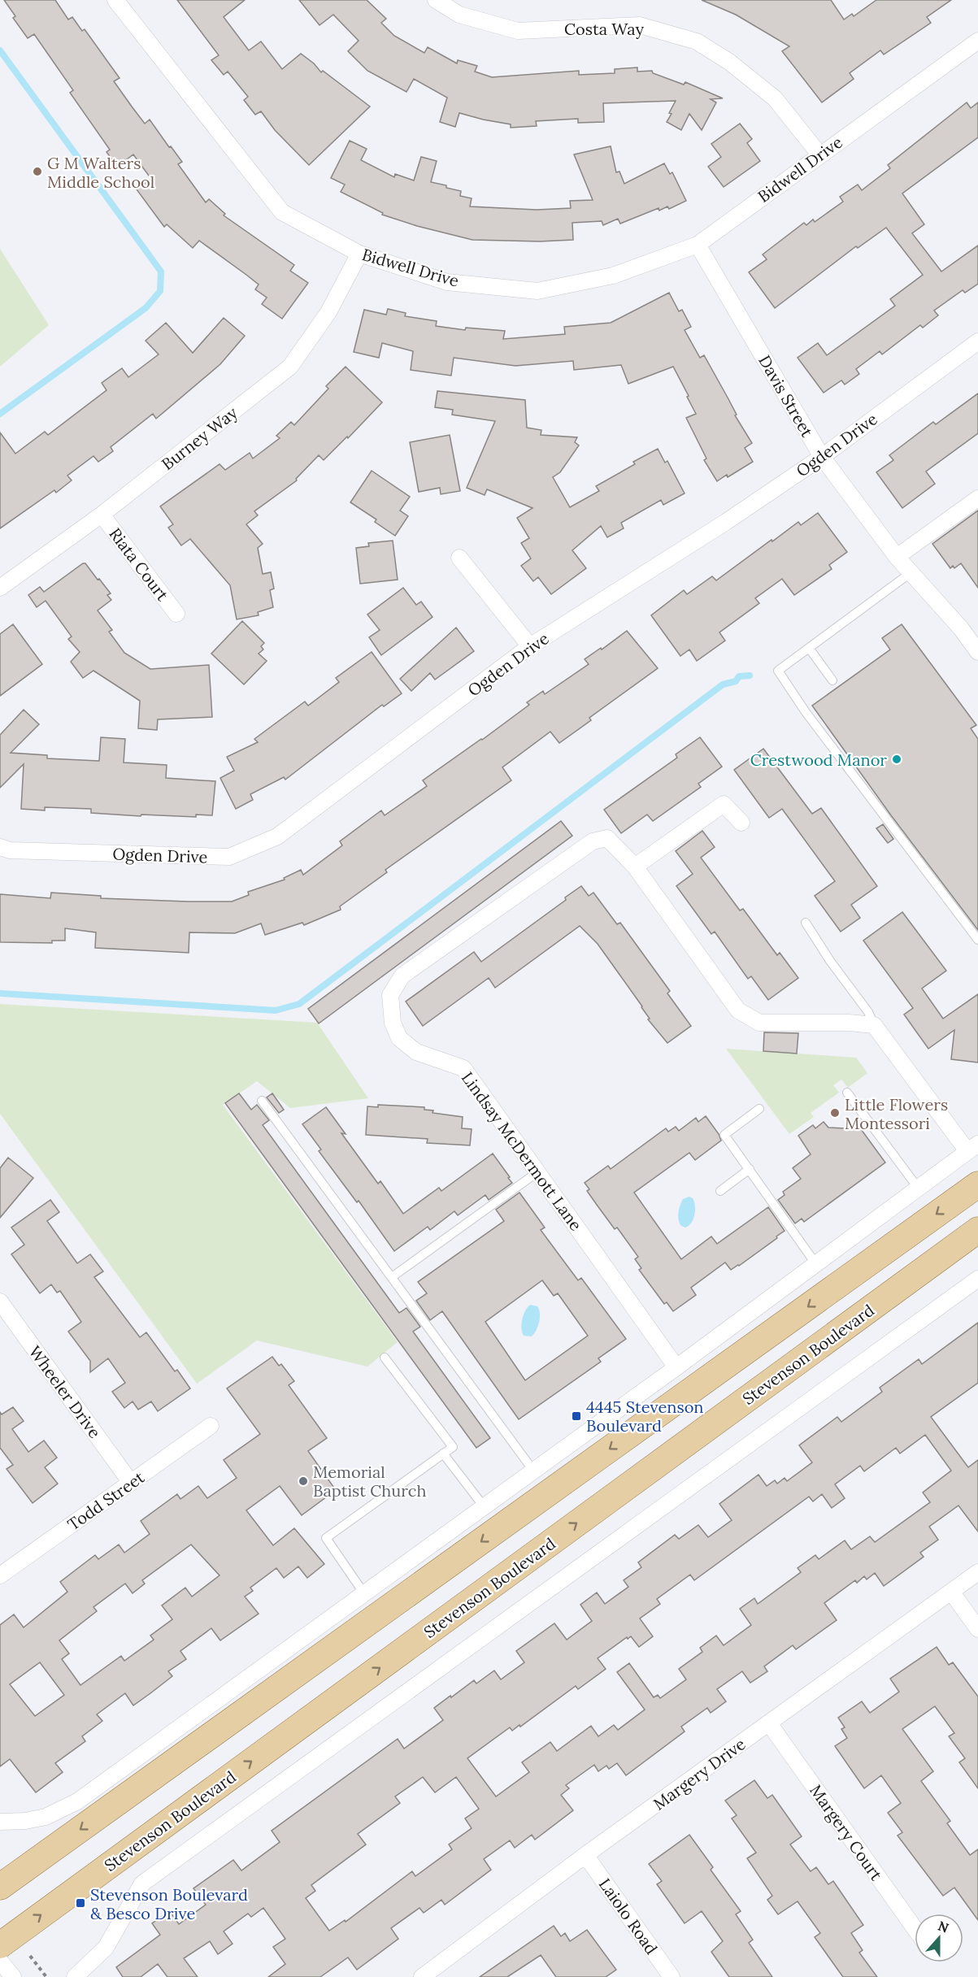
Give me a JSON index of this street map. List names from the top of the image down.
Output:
{
  "streets": {
    "main road": ["Stevenson Boulevard"],
    "street": [
      "Costa Way",
      "Bidwell Drive",
      "Davis Street",
      "Burney Way",
      "Ogden Drive",
      "Riata Court",
      "Lindsay McDermott Lane",
      "Wheeler Drive",
      "Todd Street",
      "Margery Drive",
      "Margery Court",
      "Laiolo Road"
    ]
  },
  "crossings": [
    ["Costa Way", "Bidwell Drive"],
    ["Bidwell Drive", "Davis Street"],
    ["Bidwell Drive", "Burney Way"],
    ["Davis Street", "Ogden Drive"],
    ["Burney Way", "Riata Court"],
    ["Wheeler Drive", "Todd Street"],
    ["Margery Drive", "Margery Court"],
    ["Margery Drive", "Laiolo Road"]
  ],
  "places": {
    "other": [
      "G M Walters Middle School",
      "Crestwood Manor",
      "Little Flowers Montessori",
      "Memorial Baptist Church"
    ],
    "transit": ["4445 Stevenson Boulevard", "Stevenson Boulevard & Besco Drive"]
  },
  "north": "top"
}
